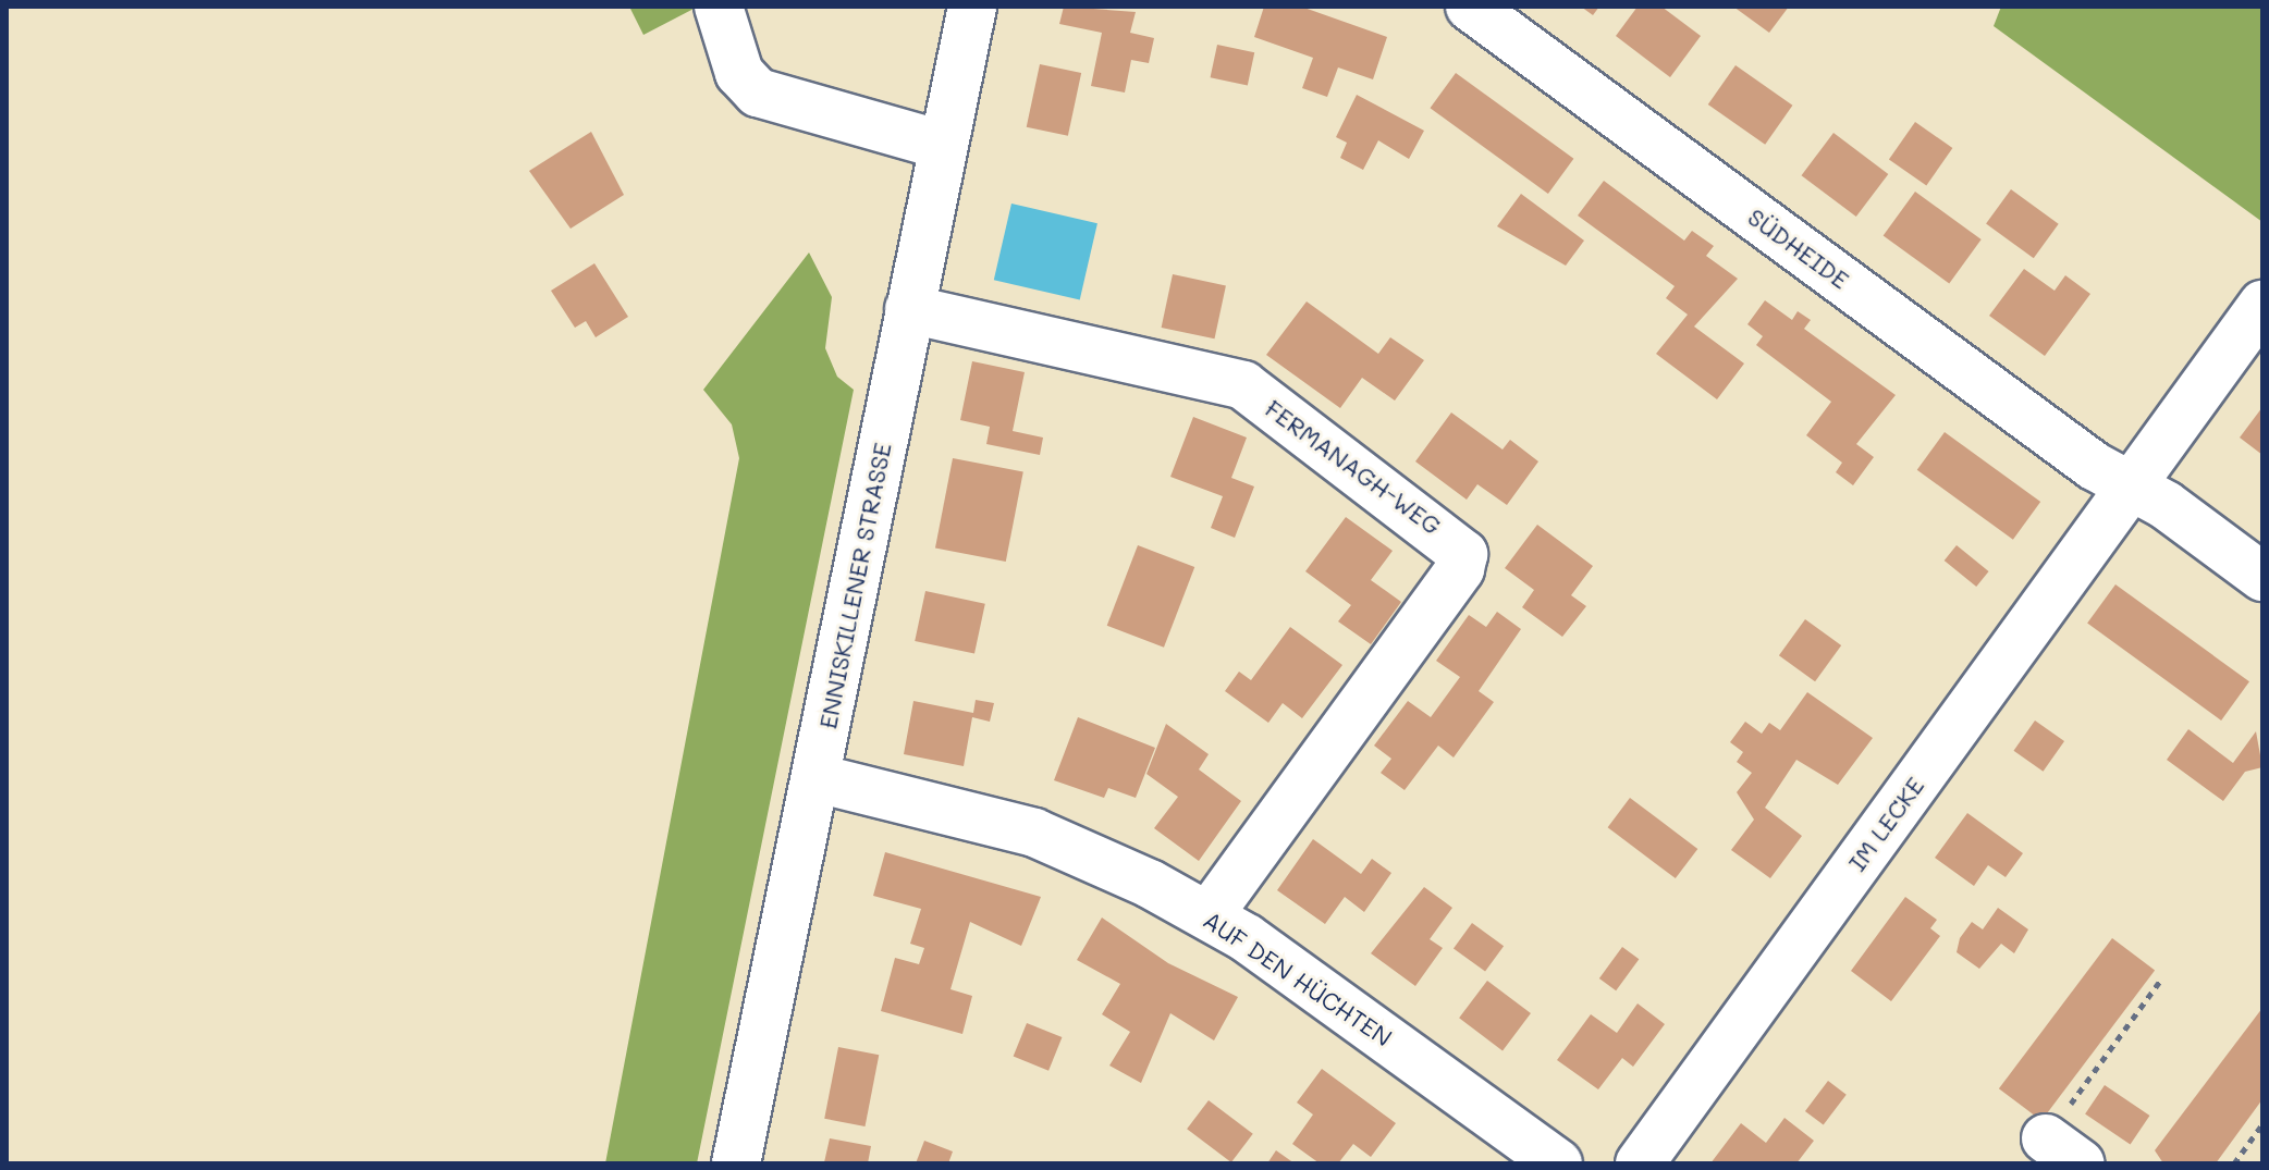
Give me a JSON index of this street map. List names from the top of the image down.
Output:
{
  "streets": {
    "street": [
      "SÜDHEIDE",
      "FERMANAGH-WEG",
      "ENNISKILLENER STRASSE",
      "IM LECKE",
      "AUF DEN HÜCHTEN"
    ]
  },
  "crossings": [
    ["SÜDHEIDE", "IM LECKE"],
    ["FERMANAGH-WEG", "ENNISKILLENER STRASSE"],
    ["FERMANAGH-WEG", "AUF DEN HÜCHTEN"],
    ["ENNISKILLENER STRASSE", "AUF DEN HÜCHTEN"]
  ]
}
